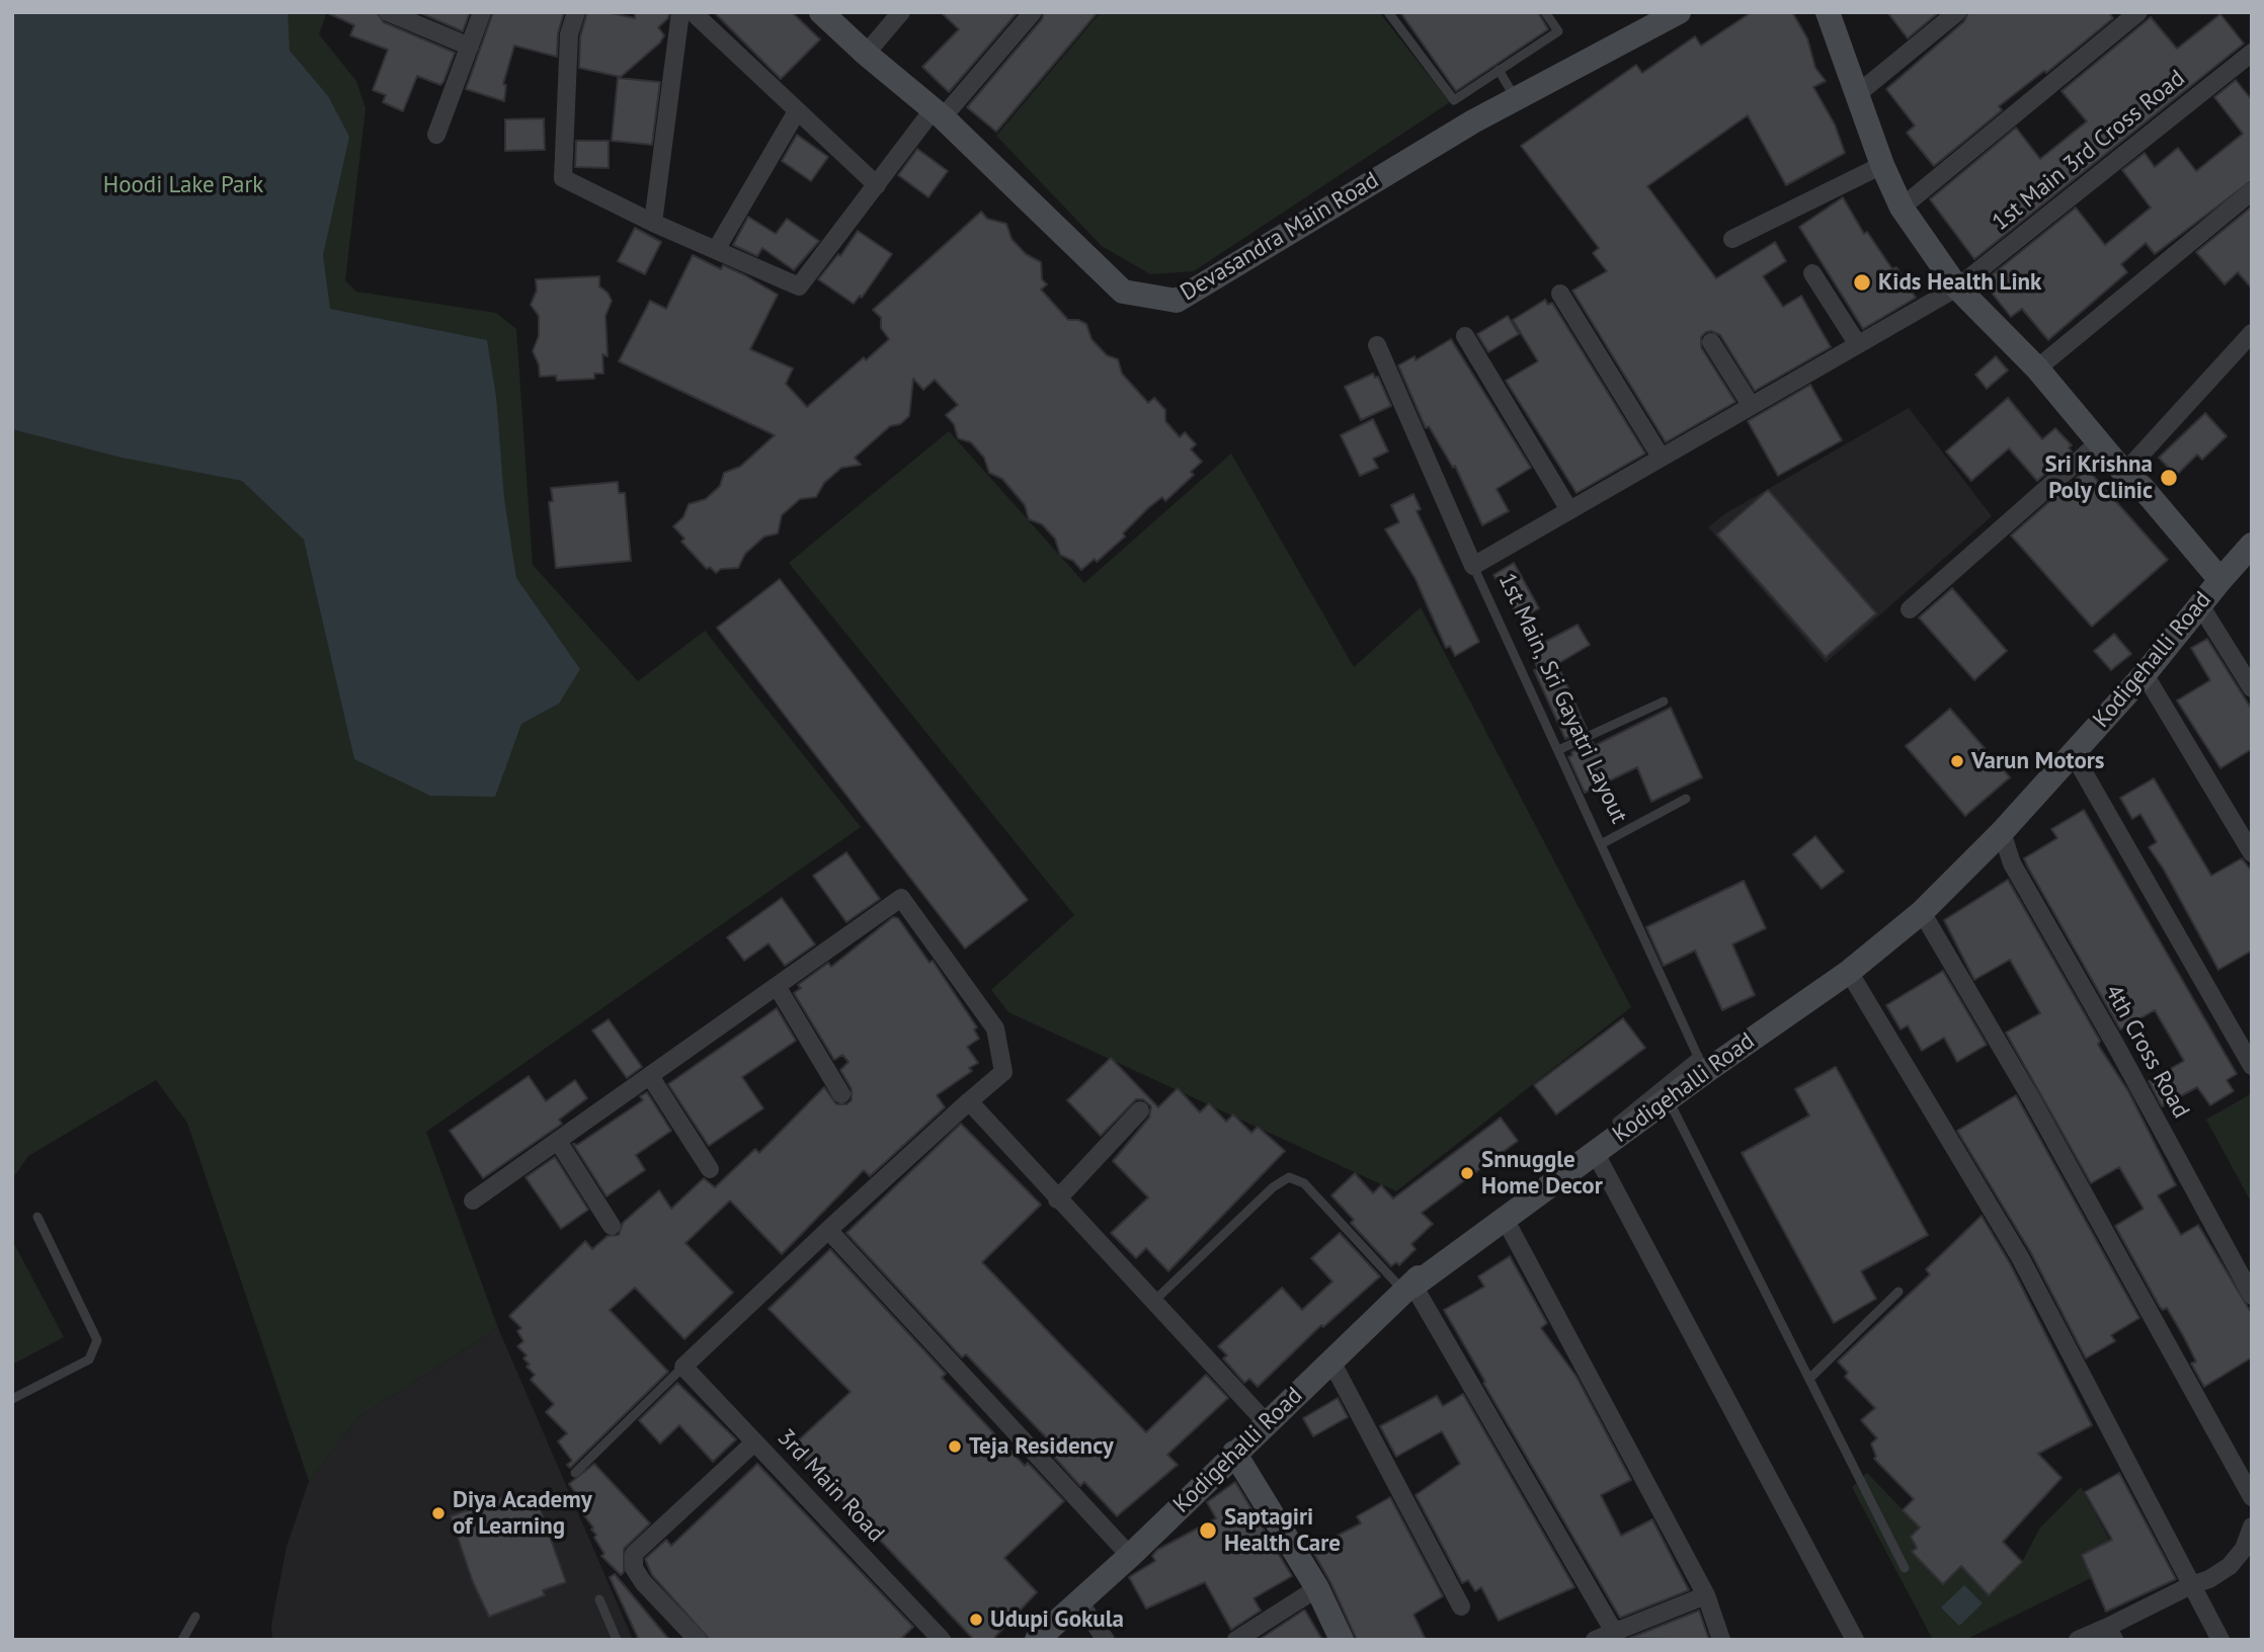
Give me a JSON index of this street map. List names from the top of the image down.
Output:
{
  "streets": {
    "street": [
      "1st Main 3rd Cross Road",
      "Devasandra Main Road",
      "Kodigehalli Road",
      "1st Main, Sri Gayatri Layout",
      "4th Cross Road",
      "3rd Main Road"
    ]
  },
  "crossings": [
    ["1st Main 3rd Cross Road", "1st Main, Sri Gayatri Layout"],
    ["Kodigehalli Road", "1st Main, Sri Gayatri Layout"],
    ["Kodigehalli Road", "4th Cross Road"]
  ],
  "parks": ["Hoodi Lake Park"],
  "places": [
    "Kids Health Link",
    "Sri Krishna Poly Clinic",
    "Varun Motors",
    "Snnuggle Home Decor",
    "Teja Residency",
    "Diya Academy of Learning",
    "Saptagiri Health Care",
    "Udupi Gokula"
  ]
}
